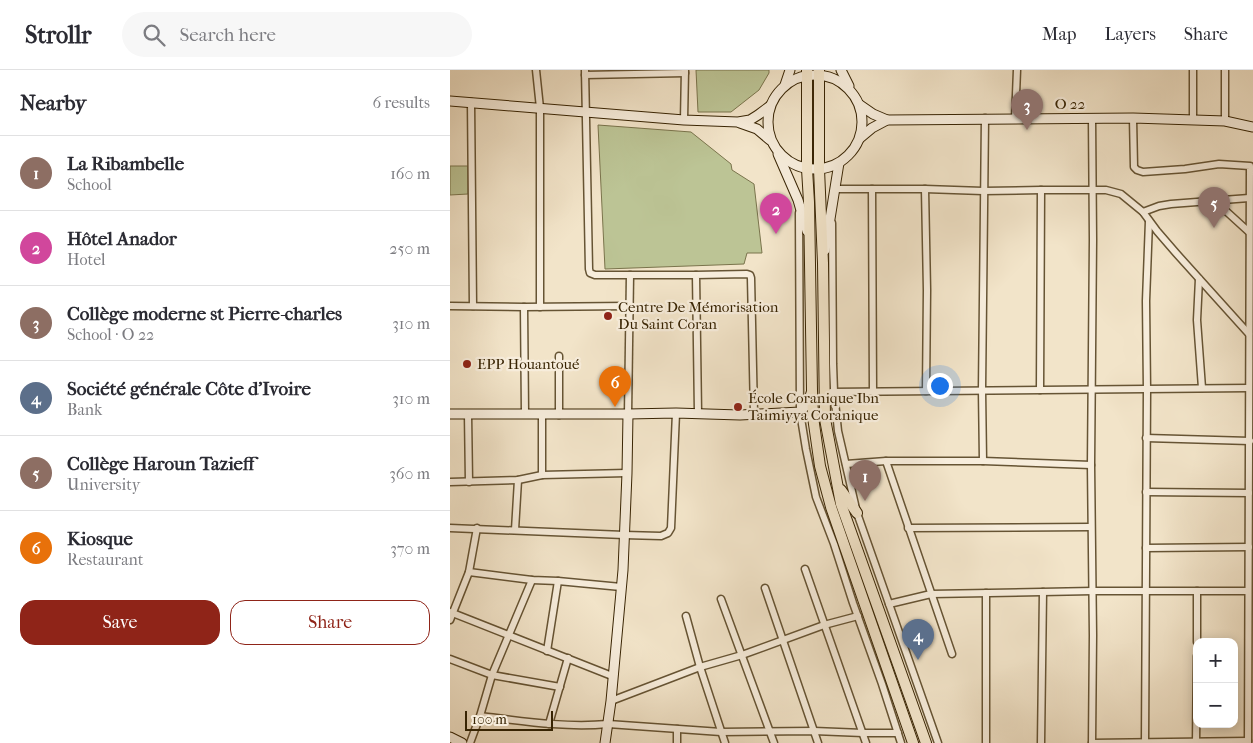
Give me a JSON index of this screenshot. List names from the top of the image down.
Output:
{
  "streets": {
    "street": ["O 22"]
  },
  "places": ["Centre De Mémorisation Du Saint Coran", "EPP Houantoué", "École Coranique Ibn Taimiyya Coranique"],
  "scale_bar": "100 m",
  "page": {
    "header": "Strollr",
    "search": "Search here",
    "nav": ["Map", "Layers", "Share"],
    "heading": ["Nearby", "6 results"],
    "pins": [
      "3",
      "5",
      "2",
      "6",
      "1",
      "4"
    ],
    "list": [
      {
        "mark": "1",
        "name": "La Ribambelle",
        "note": "School",
        "value": "160 m"
      },
      {
        "mark": "2",
        "name": "Hôtel Anador",
        "note": "Hotel",
        "value": "250 m"
      },
      {
        "mark": "3",
        "name": "Collège moderne st Pierre-charles",
        "note": "School · O 22",
        "value": "310 m"
      },
      {
        "mark": "4",
        "name": "Société générale Côte d’Ivoire",
        "note": "Bank",
        "value": "310 m"
      },
      {
        "mark": "5",
        "name": "Collège Haroun Tazieff",
        "note": "University",
        "value": "360 m"
      },
      {
        "mark": "6",
        "name": "Kiosque",
        "note": "Restaurant",
        "value": "370 m"
      }
    ],
    "buttons": ["Save", "Share"],
    "map_buttons": ["+", "−"],
    "scale": "100 m"
  }
}
